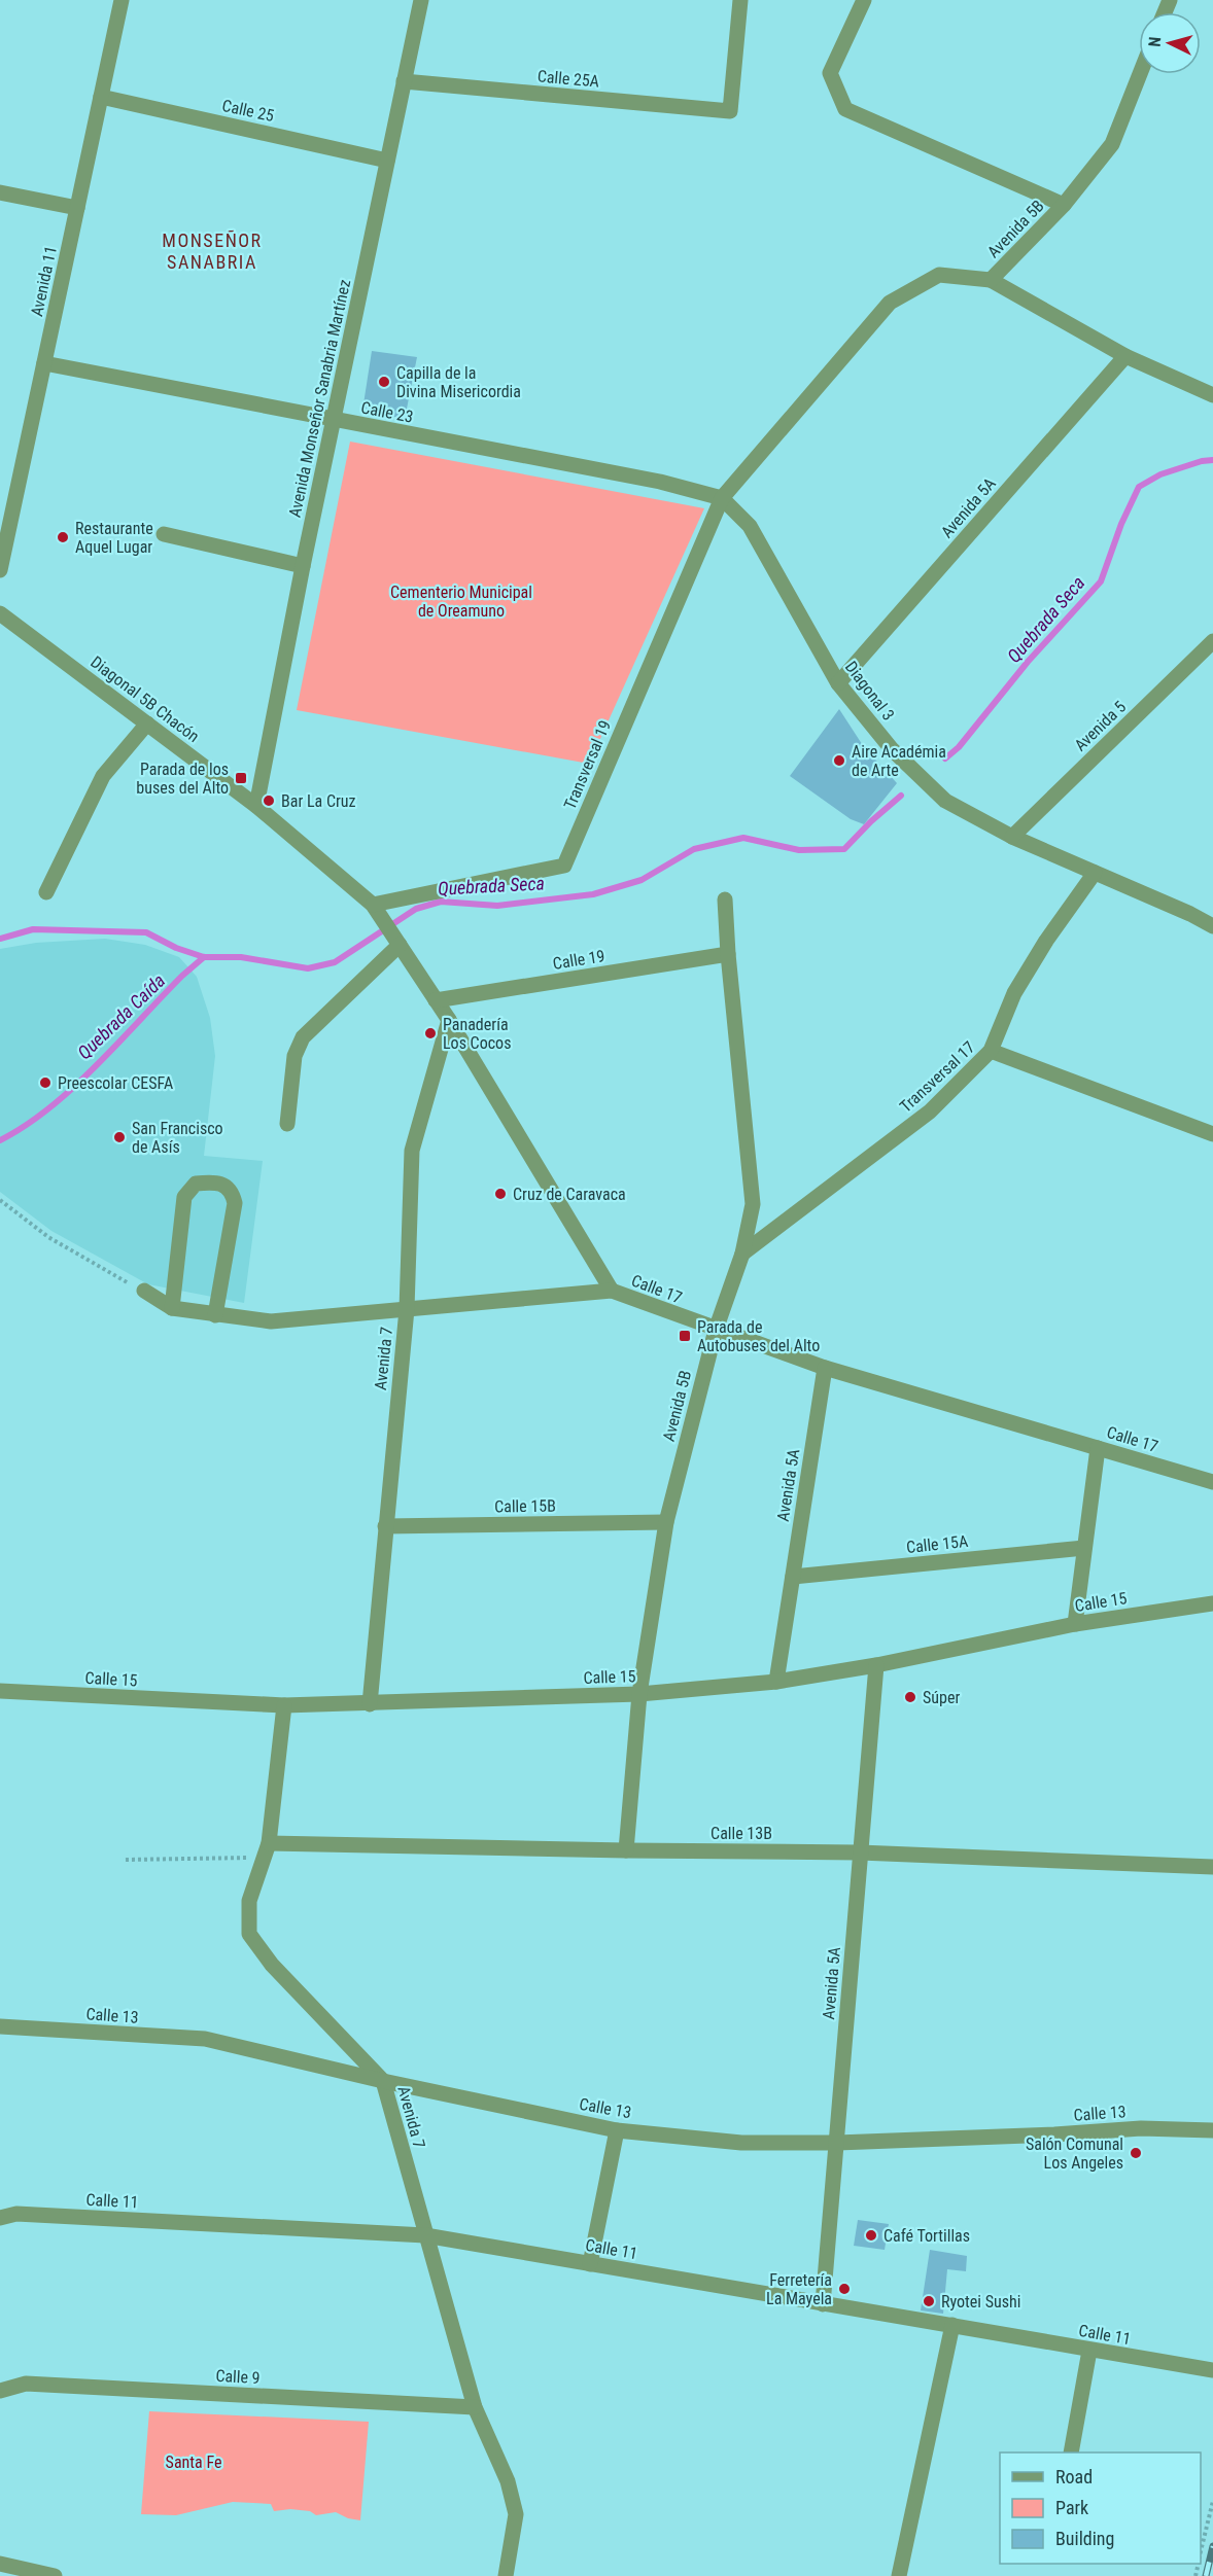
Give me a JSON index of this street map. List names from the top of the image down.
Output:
{
  "streets": {
    "street": [
      "Calle 25A",
      "Calle 25",
      "Avenida 5B",
      "Avenida 11",
      "Avenida Monseñor Sanabria Martínez",
      "Calle 23",
      "Avenida 5A",
      "Diagonal 3",
      "Diagonal 5B Chacón",
      "Avenida 5",
      "Transversal 19",
      "Calle 19",
      "Transversal 17",
      "Calle 17",
      "Avenida 7",
      "Calle 15B",
      "Calle 15A",
      "Calle 15",
      "Calle 13B",
      "Calle 13",
      "Calle 11",
      "Calle 9"
    ]
  },
  "crossings": [
    ["Calle 25A", "Avenida Monseñor Sanabria Martínez"],
    ["Calle 25", "Avenida 11"],
    ["Calle 25", "Avenida Monseñor Sanabria Martínez"],
    ["Avenida 5B", "Calle 23"],
    ["Avenida 5B", "Diagonal 3"],
    ["Avenida 5B", "Transversal 19"],
    ["Avenida 5B", "Calle 19"],
    ["Avenida 5B", "Transversal 17"],
    ["Avenida 5B", "Calle 17"],
    ["Avenida 5B", "Calle 15B"],
    ["Avenida 5B", "Calle 15"],
    ["Avenida 5B", "Calle 13B"],
    ["Avenida 11", "Calle 23"],
    ["Avenida Monseñor Sanabria Martínez", "Calle 23"],
    ["Avenida Monseñor Sanabria Martínez", "Diagonal 5B Chacón"],
    ["Calle 23", "Diagonal 3"],
    ["Calle 23", "Transversal 19"],
    ["Avenida 5A", "Diagonal 3"],
    ["Avenida 5A", "Calle 17"],
    ["Avenida 5A", "Calle 15A"],
    ["Avenida 5A", "Calle 15"],
    ["Avenida 5A", "Calle 13B"],
    ["Avenida 5A", "Calle 13"],
    ["Avenida 5A", "Calle 11"],
    ["Diagonal 3", "Avenida 5"],
    ["Diagonal 3", "Transversal 19"],
    ["Diagonal 3", "Transversal 17"],
    ["Diagonal 5B Chacón", "Transversal 19"],
    ["Diagonal 5B Chacón", "Calle 19"],
    ["Diagonal 5B Chacón", "Calle 17"],
    ["Diagonal 5B Chacón", "Avenida 7"],
    ["Calle 17", "Avenida 7"],
    ["Avenida 7", "Calle 15B"],
    ["Avenida 7", "Calle 15"],
    ["Avenida 7", "Calle 13B"],
    ["Avenida 7", "Calle 13"],
    ["Avenida 7", "Calle 11"],
    ["Avenida 7", "Calle 9"]
  ],
  "districts": ["MONSEÑOR SANABRIA"],
  "water": ["Quebrada Seca", "Quebrada Caída"],
  "parks": ["Cementerio Municipal de Oreamuno", "Santa Fe"],
  "places": {
    "other": [
      "Capilla de la Divina Misericordia",
      "Restaurante Aquel Lugar",
      "Aire Académia de Arte",
      "Bar La Cruz",
      "Panadería Los Cocos",
      "Preescolar CESFA",
      "San Francisco de Asís",
      "Cruz de Caravaca",
      "Súper",
      "Salón Comunal Los Angeles",
      "Café Tortillas",
      "Ferretería La Mayela",
      "Ryotei Sushi"
    ],
    "transit": ["Parada de los buses del Alto", "Parada de Autobuses del Alto"]
  },
  "legend": ["Road", "Park", "Building"],
  "north": "left"
}
